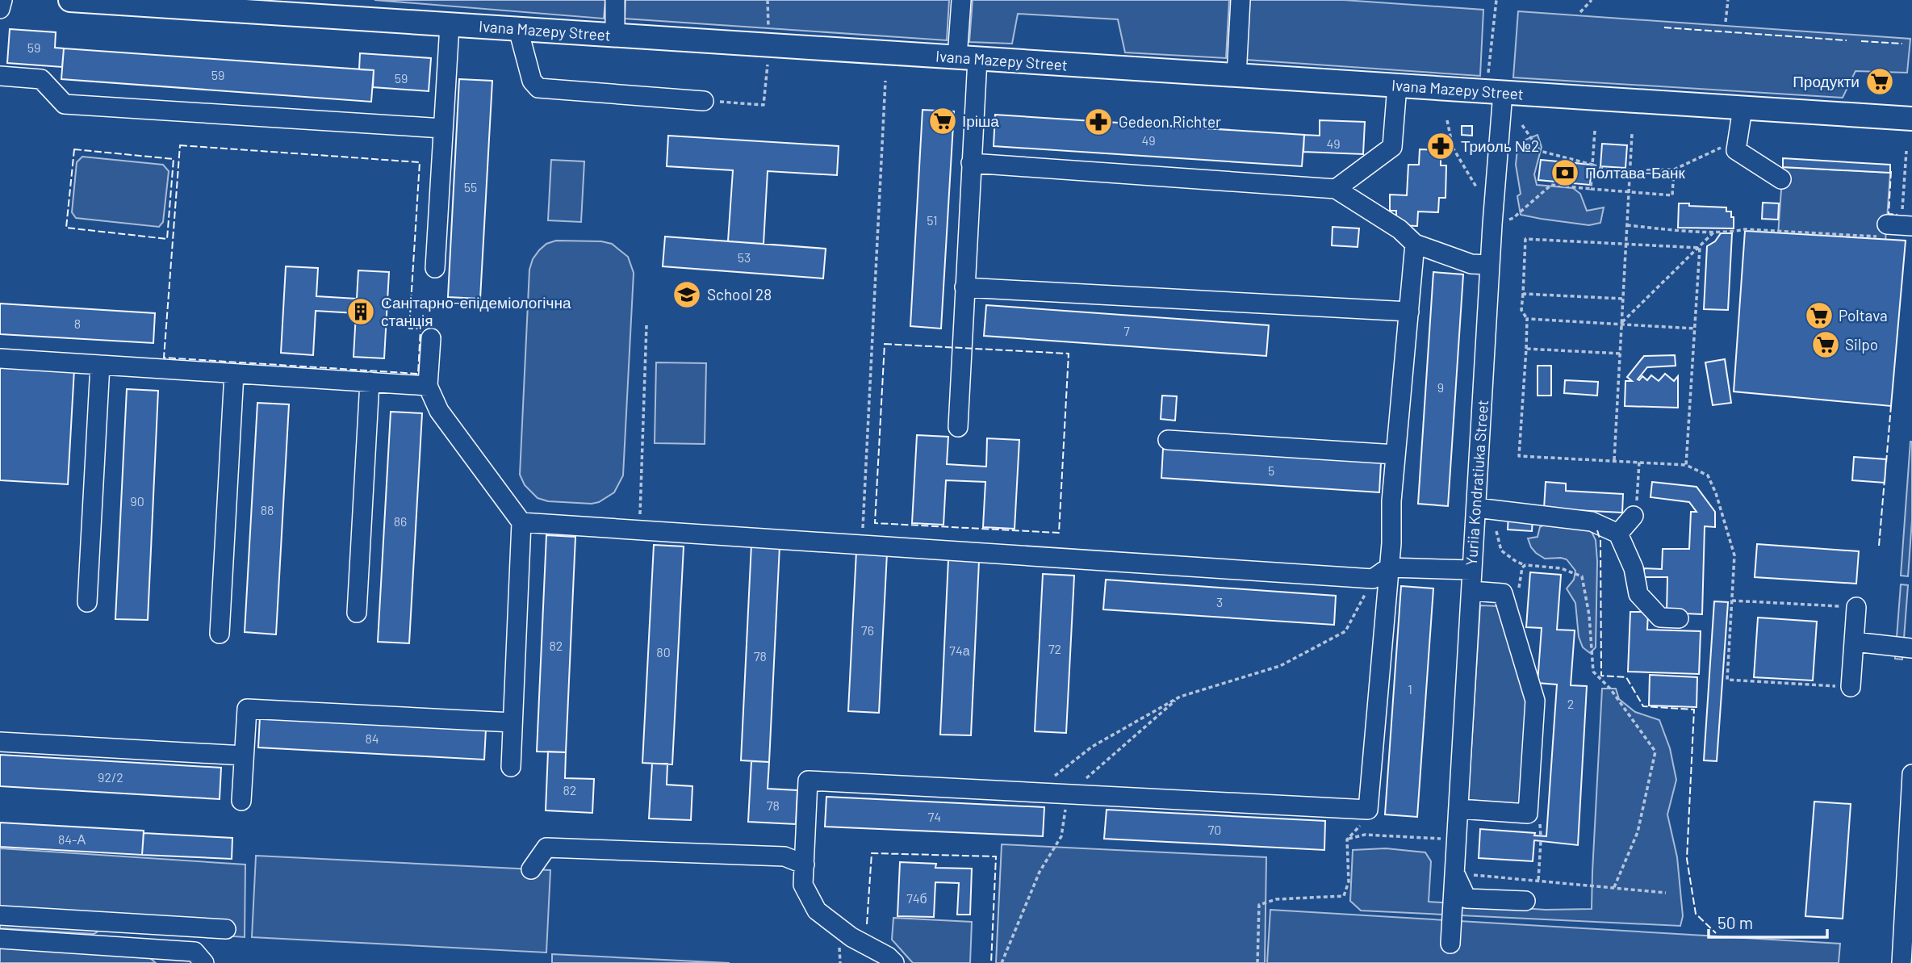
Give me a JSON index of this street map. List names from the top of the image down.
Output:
{
  "streets": {
    "main road": ["Ivana Mazepy Street"],
    "street": ["Yuriia Kondratiuka Street"]
  },
  "crossings": [
    ["Ivana Mazepy Street", "Yuriia Kondratiuka Street"]
  ],
  "places": {
    "supermarket": [
      "Продукти",
      "Іріша",
      "Poltava",
      "Silpo"
    ],
    "pharmacy": ["Gedeon Richter", "Триоль №2"],
    "bank": ["Полтава-Банк"],
    "school or university": ["School 28"],
    "building": ["Санітарно-епідеміологічна станція"]
  },
  "house_numbers": [
    "59",
    "59",
    "59",
    "49",
    "49",
    "55",
    "51",
    "53",
    "8",
    "7",
    "9",
    "5",
    "90",
    "88",
    "86",
    "3",
    "76",
    "82",
    "72",
    "74а",
    "80",
    "78",
    "1",
    "2",
    "84",
    "92/2",
    "82",
    "78",
    "74",
    "70",
    "84-А",
    "74б"
  ],
  "scale_bar": "50 m"
}
